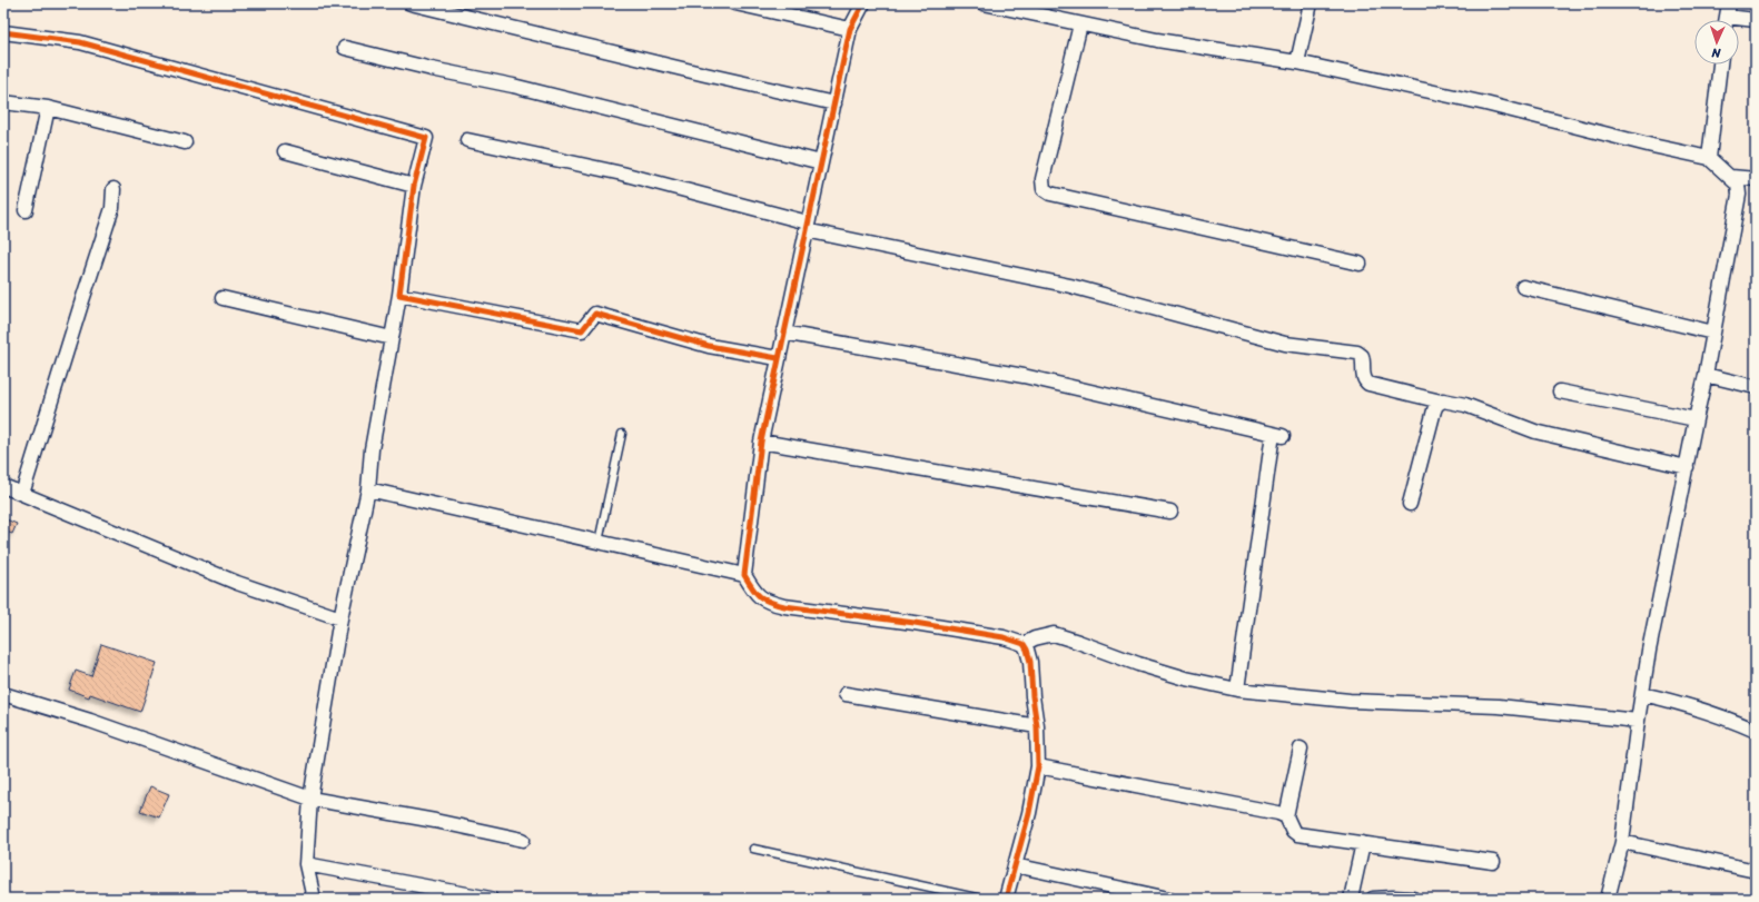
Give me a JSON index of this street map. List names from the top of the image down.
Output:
{
  "north": "bottom"
}
